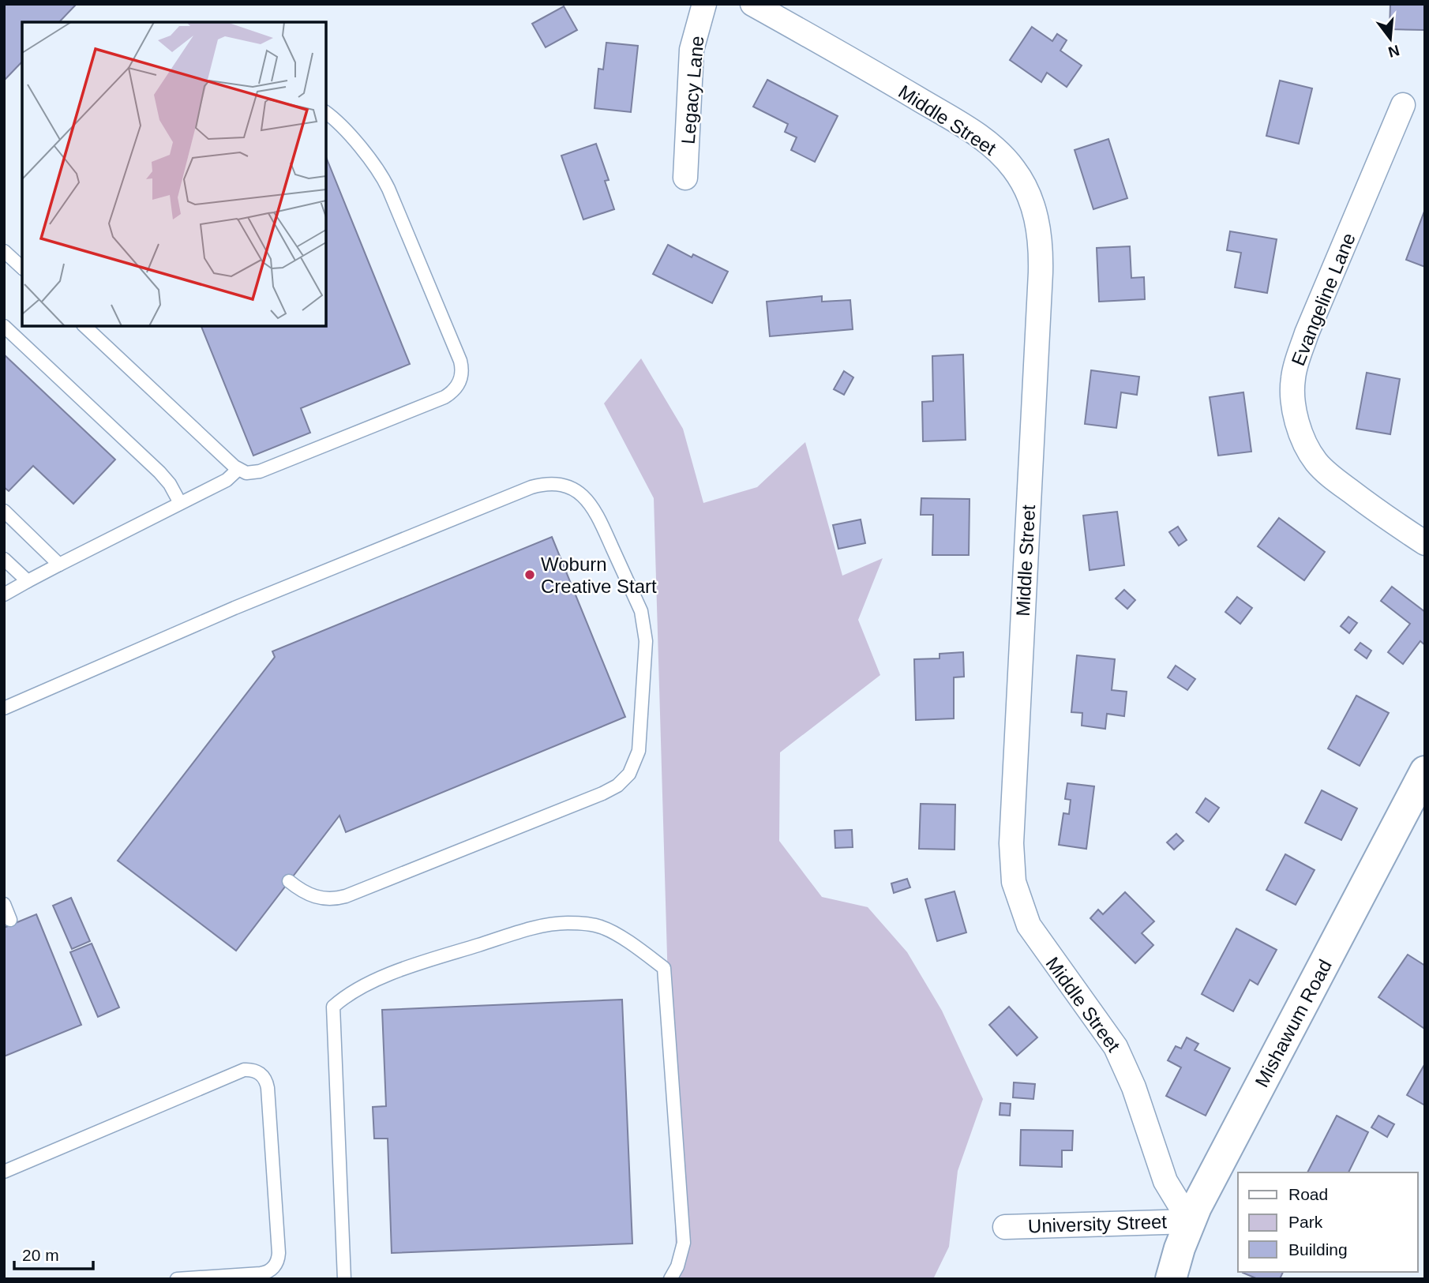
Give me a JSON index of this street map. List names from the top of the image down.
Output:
{
  "streets": {
    "main road": ["Mishawum Road"],
    "street": [
      "Legacy Lane",
      "Middle Street",
      "Evangeline Lane",
      "University Street"
    ]
  },
  "crossings": [
    ["Middle Street", "Mishawum Road"],
    ["Middle Street", "University Street"],
    ["Mishawum Road", "University Street"]
  ],
  "places": ["Woburn Creative Start"],
  "legend": ["Road", "Park", "Building"],
  "scale_bar": "20 m",
  "north": "bottom"
}
